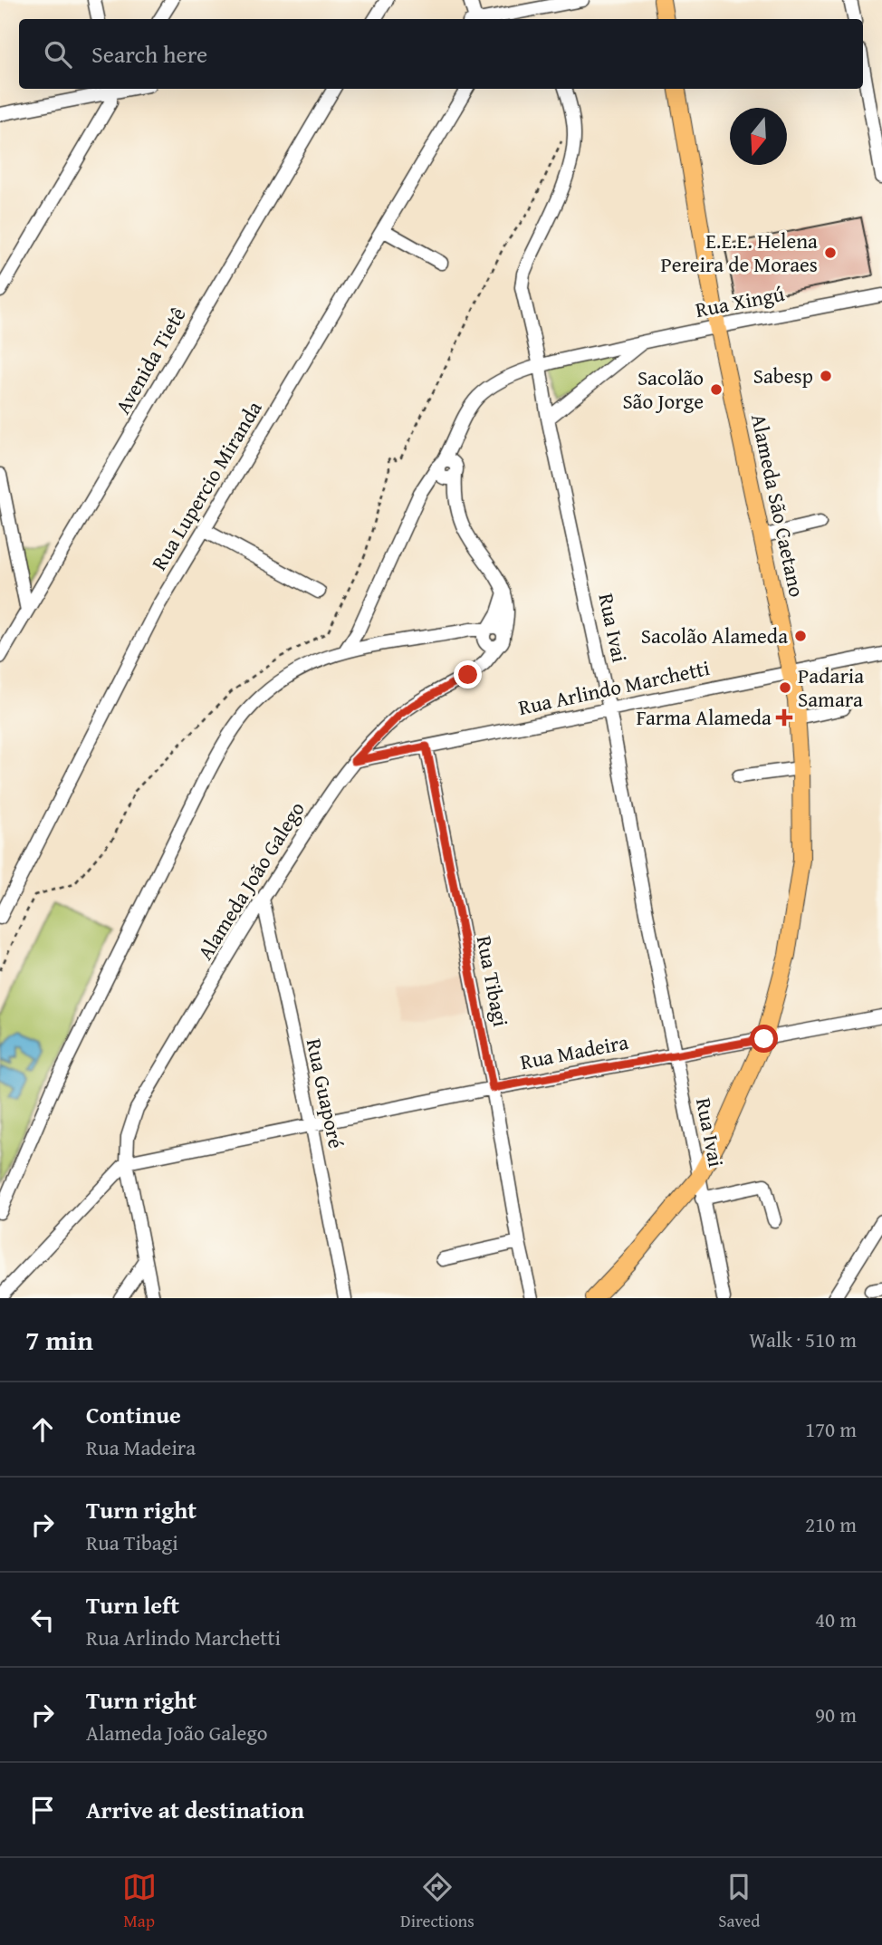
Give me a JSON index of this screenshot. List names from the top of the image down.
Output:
{
  "streets": {
    "main road": ["Alameda São Caetano"],
    "street": [
      "Rua Xingú",
      "Avenida Tietê",
      "Rua Lupercio Miranda",
      "Rua Ivai",
      "Rua Arlindo Marchetti",
      "Alameda João Galego",
      "Rua Tibagi",
      "Rua Madeira",
      "Rua Guaporé"
    ]
  },
  "crossings": [
    ["Rua Xingú", "Alameda São Caetano"],
    ["Rua Xingú", "Rua Ivai"],
    ["Alameda São Caetano", "Rua Ivai"],
    ["Alameda São Caetano", "Rua Arlindo Marchetti"],
    ["Alameda São Caetano", "Rua Madeira"],
    ["Rua Ivai", "Rua Arlindo Marchetti"],
    ["Rua Ivai", "Rua Madeira"],
    ["Rua Arlindo Marchetti", "Alameda João Galego"],
    ["Rua Arlindo Marchetti", "Rua Tibagi"],
    ["Alameda João Galego", "Rua Madeira"],
    ["Alameda João Galego", "Rua Guaporé"],
    ["Rua Tibagi", "Rua Madeira"],
    ["Rua Madeira", "Rua Guaporé"]
  ],
  "places": {
    "other": [
      "E.E.E. Helena Pereira de Moraes",
      "Sabesp",
      "Sacolão São Jorge",
      "Sacolão Alameda",
      "Padaria Samara"
    ],
    "health": ["Farma Alameda"]
  },
  "north": "bottom",
  "page": {
    "search": "Search here",
    "heading": ["7 min", "Walk · 510 m"],
    "list": [
      ["Continue", "Rua Madeira", "170 m"],
      ["Turn right", "Rua Tibagi", "210 m"],
      ["Turn left", "Rua Arlindo Marchetti", "40 m"],
      ["Turn right", "Alameda João Galego", "90 m"],
      "Arrive at destination"
    ],
    "nav": ["Map", "Directions", "Saved"]
  }
}
